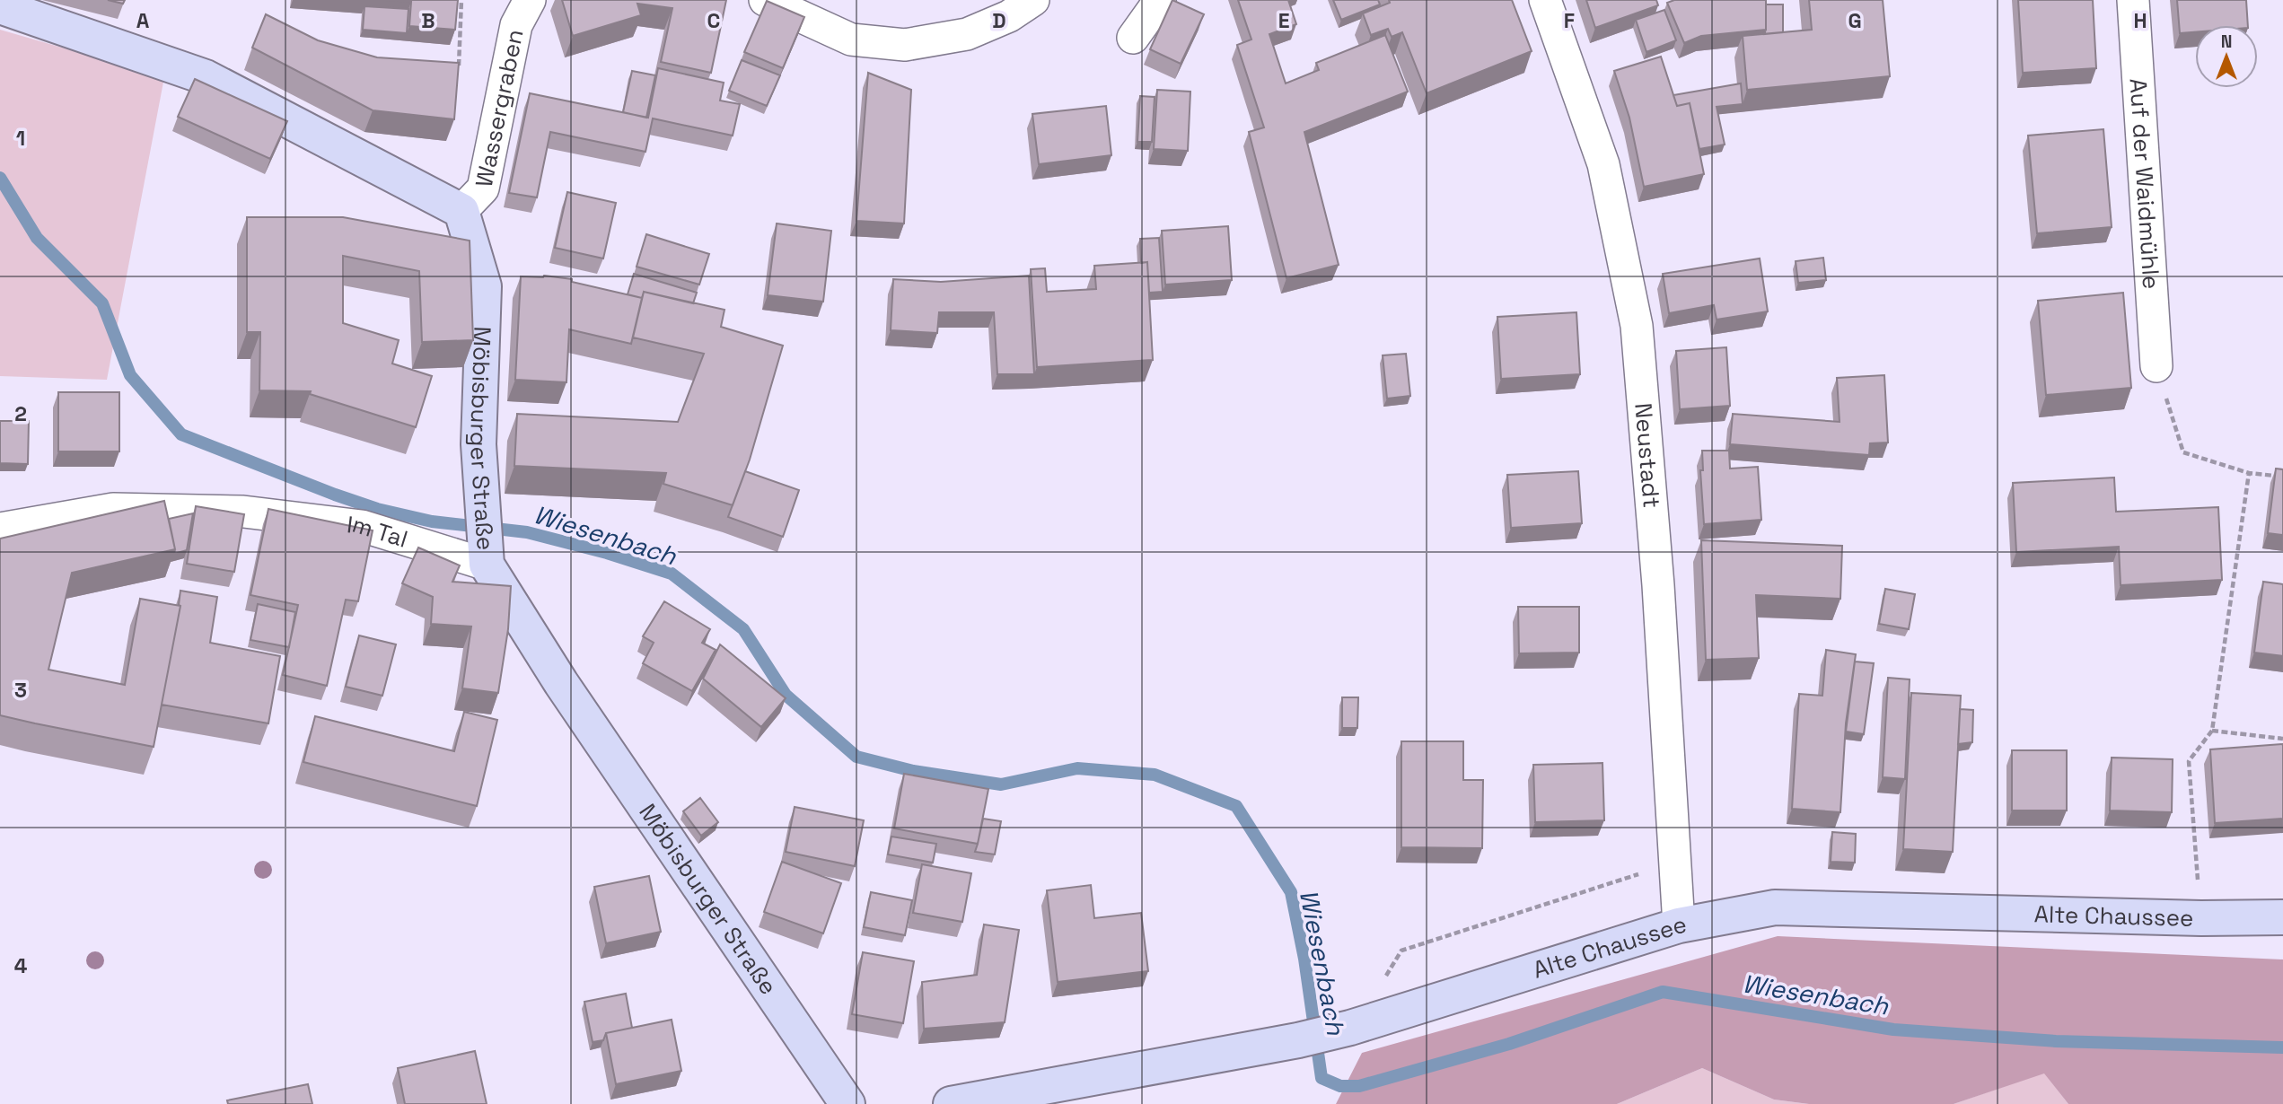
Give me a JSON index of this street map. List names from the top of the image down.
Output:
{
  "streets": {
    "street": [
      "Wassergraben",
      "Auf der Waidmühle",
      "Möbisburger Straße",
      "Neustadt",
      "Im Tal",
      "Alte Chaussee"
    ]
  },
  "crossings": [
    ["Wassergraben", "Möbisburger Straße"],
    ["Möbisburger Straße", "Im Tal"],
    ["Neustadt", "Alte Chaussee"]
  ],
  "water": ["Wiesenbach"],
  "north": "top",
  "grid": {
    "columns": [
      "A",
      "B",
      "C",
      "D",
      "E",
      "F",
      "G",
      "H"
    ],
    "rows": [
      "1",
      "2",
      "3",
      "4"
    ]
  }
}
